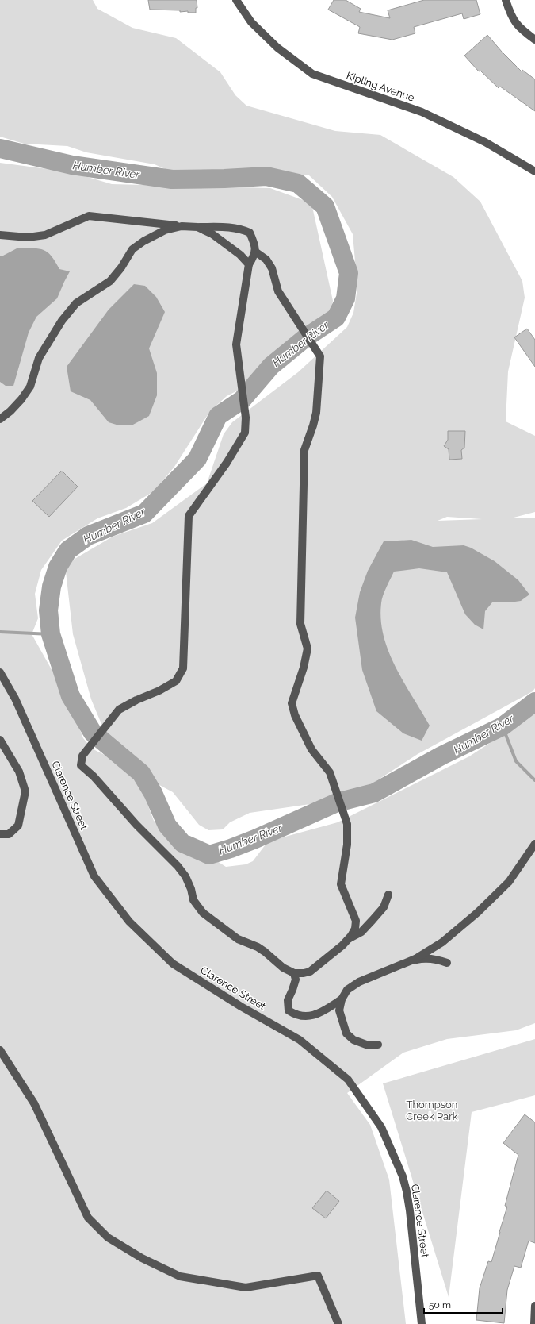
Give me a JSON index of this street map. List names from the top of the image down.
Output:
{
  "streets": {
    "street": ["Kipling Avenue", "Clarence Street"]
  },
  "water": ["Humber River"],
  "parks": ["Thompson Creek Park"],
  "scale_bar": "50 m"
}
